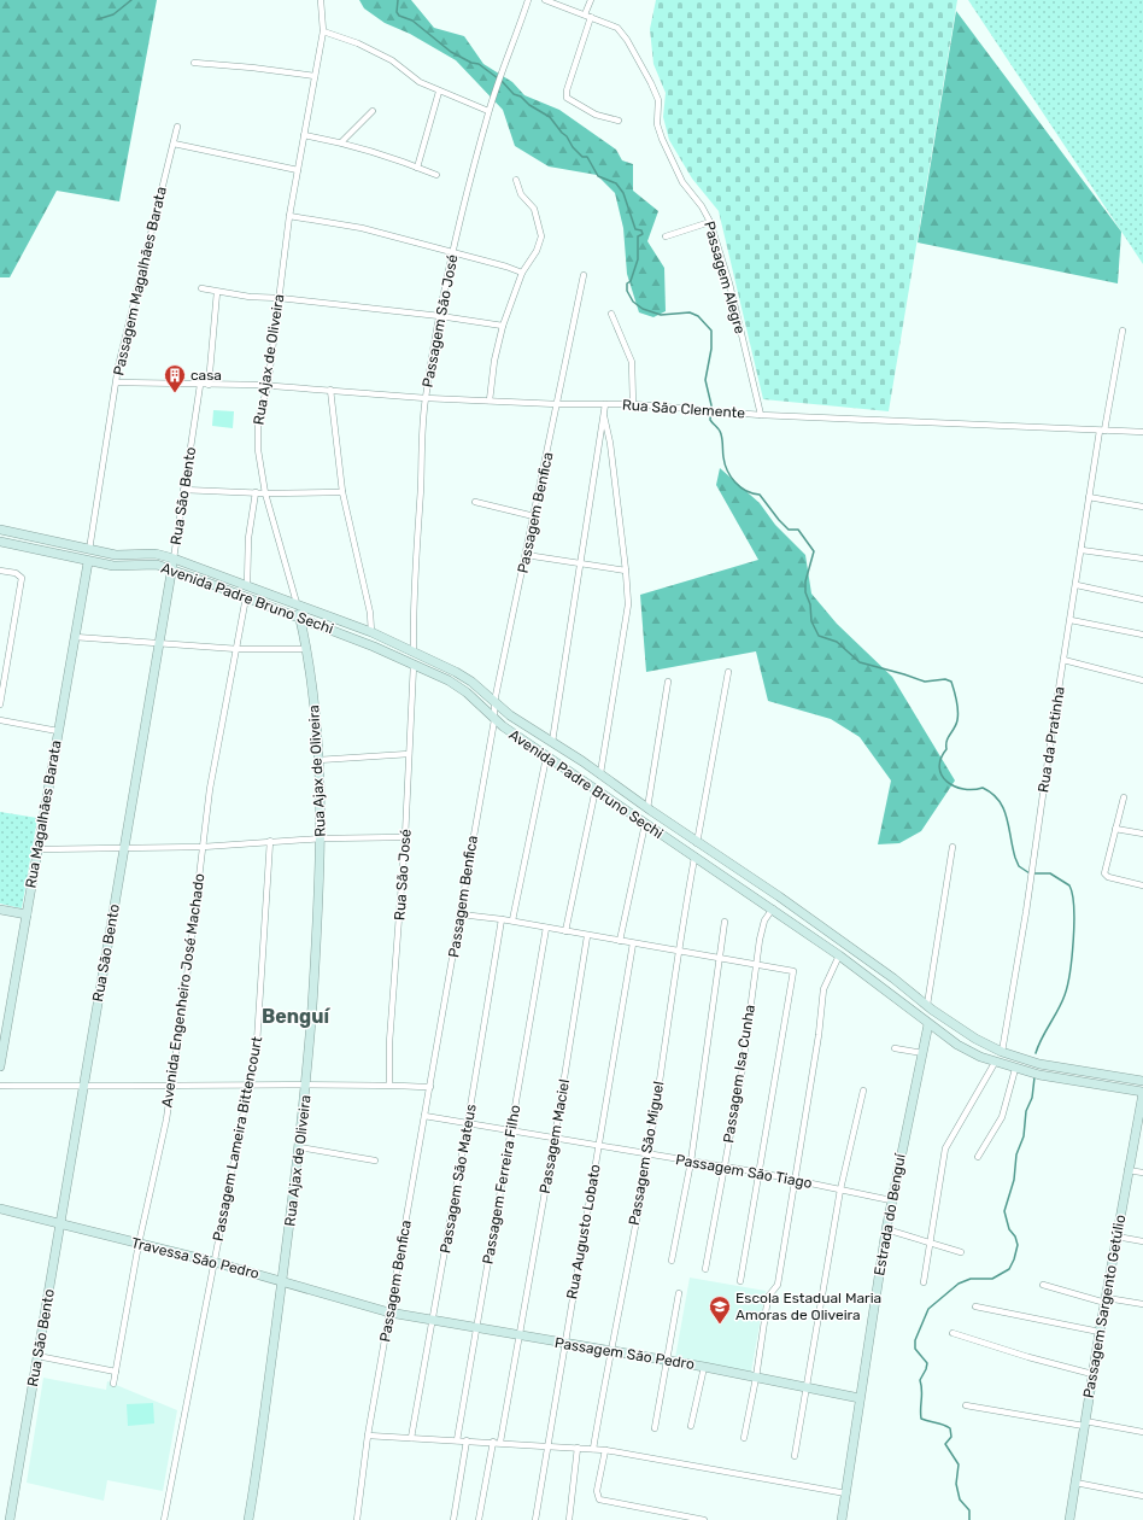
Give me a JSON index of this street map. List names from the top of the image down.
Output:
{
  "streets": {
    "street": [
      "Passagem Alegre",
      "Passagem Magalhães Barata",
      "Passagem São José",
      "Rua Ajax de Oliveira",
      "Rua São Clemente",
      "Rua São Bento",
      "Passagem Benfica",
      "Avenida Padre Bruno Sechi",
      "Rua da Pratinha",
      "Rua Magalhães Barata",
      "Rua São José",
      "Avenida Engenheiro José Machado",
      "Passagem Isa Cunha",
      "Passagem Maciel",
      "Passagem Lameira Bittencourt",
      "Passagem São Miguel",
      "Passagem São Tiago",
      "Passagem São Mateus",
      "Passagem Ferreira Filho",
      "Estrada do Benguí",
      "Rua Augusto Lobato",
      "Travessa São Pedro",
      "Passagem Sargento Getúlio",
      "Passagem São Pedro"
    ]
  },
  "crossings": [
    ["Passagem Alegre", "Rua São Clemente"],
    ["Passagem Magalhães Barata", "Rua São Clemente"],
    ["Passagem Magalhães Barata", "Avenida Padre Bruno Sechi"],
    ["Passagem São José", "Rua São Clemente"],
    ["Passagem São José", "Avenida Padre Bruno Sechi"],
    ["Rua Ajax de Oliveira", "Rua São Clemente"],
    ["Rua Ajax de Oliveira", "Avenida Padre Bruno Sechi"],
    ["Rua Ajax de Oliveira", "Travessa São Pedro"],
    ["Rua São Clemente", "Rua São Bento"],
    ["Rua São Clemente", "Passagem Benfica"],
    ["Rua São Clemente", "Rua da Pratinha"],
    ["Rua São Bento", "Avenida Padre Bruno Sechi"],
    ["Rua São Bento", "Travessa São Pedro"],
    ["Passagem Benfica", "Avenida Padre Bruno Sechi"],
    ["Passagem Benfica", "Passagem São Tiago"],
    ["Passagem Benfica", "Travessa São Pedro"],
    ["Passagem Benfica", "Passagem São Pedro"],
    ["Avenida Padre Bruno Sechi", "Rua da Pratinha"],
    ["Avenida Padre Bruno Sechi", "Rua Magalhães Barata"],
    ["Avenida Padre Bruno Sechi", "Rua São José"],
    ["Avenida Padre Bruno Sechi", "Avenida Engenheiro José Machado"],
    ["Avenida Padre Bruno Sechi", "Passagem Isa Cunha"],
    ["Avenida Padre Bruno Sechi", "Passagem São Miguel"],
    ["Avenida Padre Bruno Sechi", "Estrada do Benguí"],
    ["Avenida Padre Bruno Sechi", "Passagem Sargento Getúlio"],
    ["Avenida Engenheiro José Machado", "Travessa São Pedro"],
    ["Passagem Isa Cunha", "Passagem São Tiago"],
    ["Passagem Maciel", "Passagem São Tiago"],
    ["Passagem Maciel", "Passagem São Pedro"],
    ["Passagem Lameira Bittencourt", "Travessa São Pedro"],
    ["Passagem São Miguel", "Passagem São Tiago"],
    ["Passagem São Miguel", "Passagem São Pedro"],
    ["Passagem São Tiago", "Passagem São Mateus"],
    ["Passagem São Tiago", "Passagem Ferreira Filho"],
    ["Passagem São Tiago", "Estrada do Benguí"],
    ["Passagem São Tiago", "Rua Augusto Lobato"],
    ["Passagem São Mateus", "Passagem São Pedro"],
    ["Passagem Ferreira Filho", "Passagem São Pedro"],
    ["Estrada do Benguí", "Passagem São Pedro"],
    ["Rua Augusto Lobato", "Passagem São Pedro"],
    ["Travessa São Pedro", "Passagem São Pedro"]
  ],
  "districts": ["Benguí"],
  "places": {
    "building": ["casa"],
    "school or university": ["Escola Estadual Maria Amoras de Oliveira"]
  }
}
